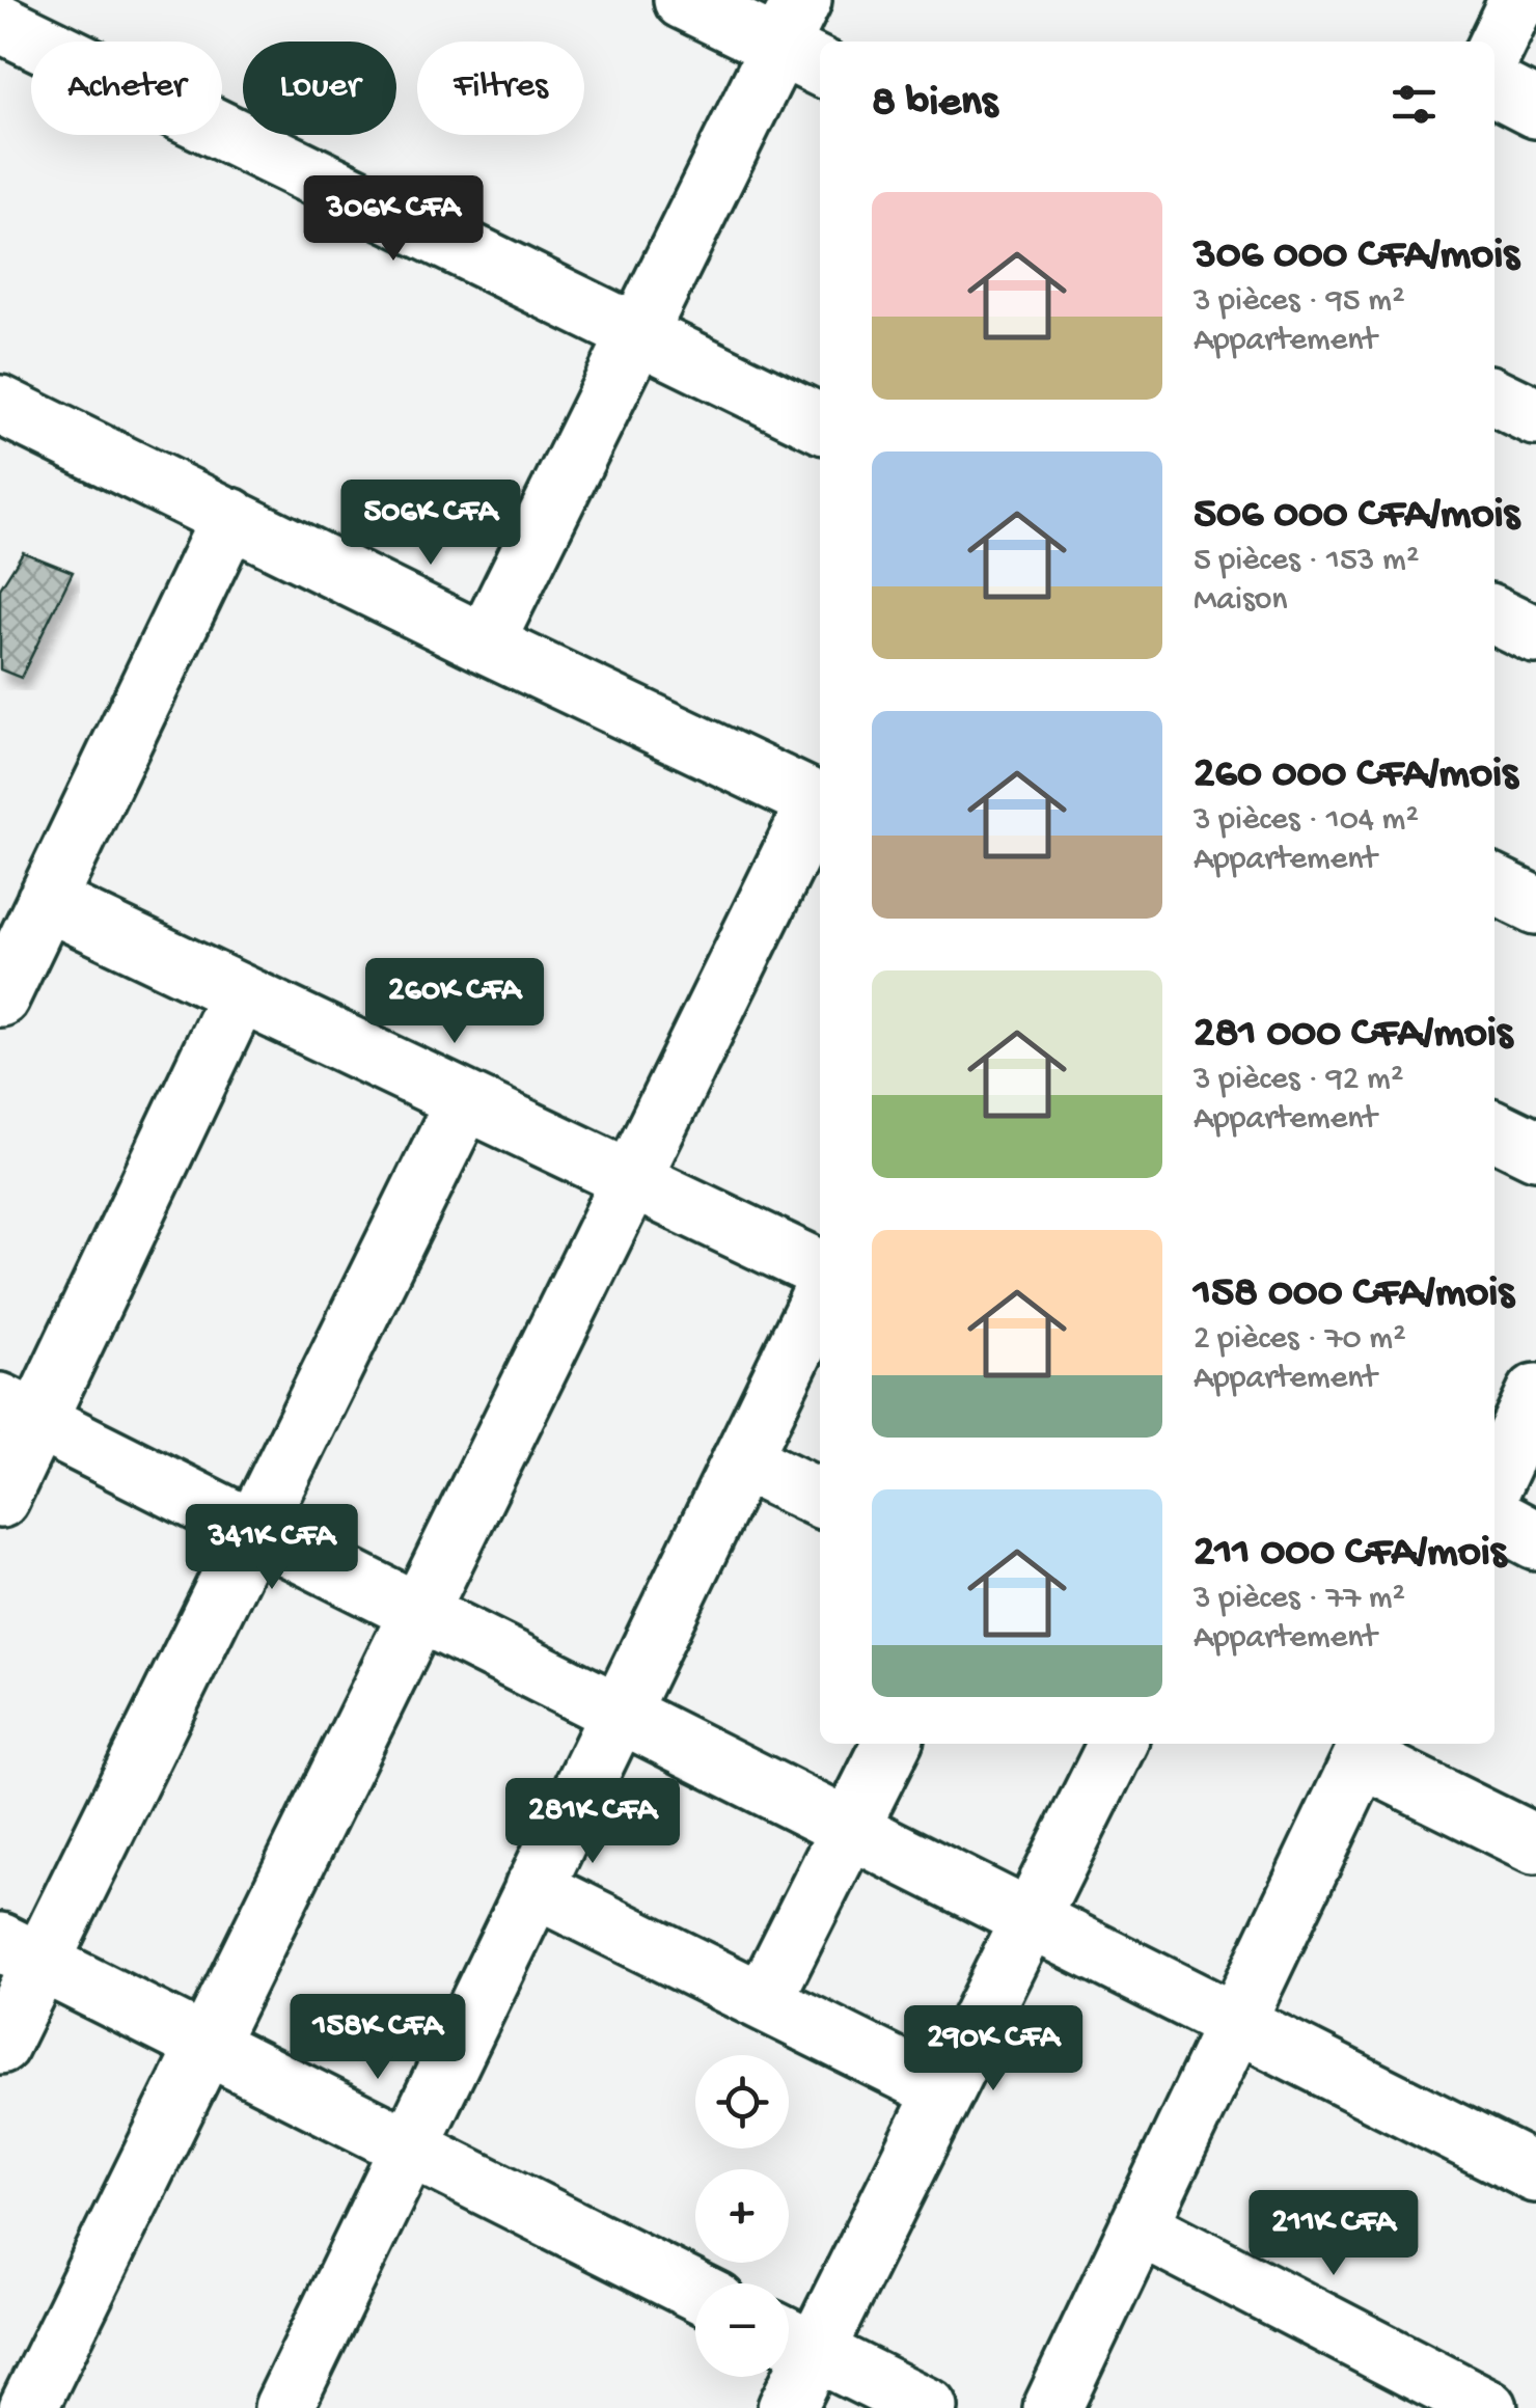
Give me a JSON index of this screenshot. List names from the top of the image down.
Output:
{
  "page": {
    "chip": ["Acheter", "Louer", "Filtres"],
    "heading": "8 biens",
    "list": [
      {
        "name": "306 000 CFA/mois",
        "note": "3 pièces · 95 m² · Appartement"
      },
      {
        "name": "506 000 CFA/mois",
        "note": "5 pièces · 153 m² · Maison"
      },
      {
        "name": "260 000 CFA/mois",
        "note": "3 pièces · 104 m² · Appartement"
      },
      {
        "name": "281 000 CFA/mois",
        "note": "3 pièces · 92 m² · Appartement"
      },
      {
        "name": "158 000 CFA/mois",
        "note": "2 pièces · 70 m² · Appartement"
      },
      {
        "name": "211 000 CFA/mois",
        "note": "3 pièces · 77 m² · Appartement"
      }
    ],
    "price": [
      "306K CFA",
      "506K CFA",
      "260K CFA",
      "341K CFA",
      "281K CFA",
      "158K CFA",
      "290K CFA",
      "211K CFA"
    ],
    "map_buttons": ["+", "−"]
  }
}
